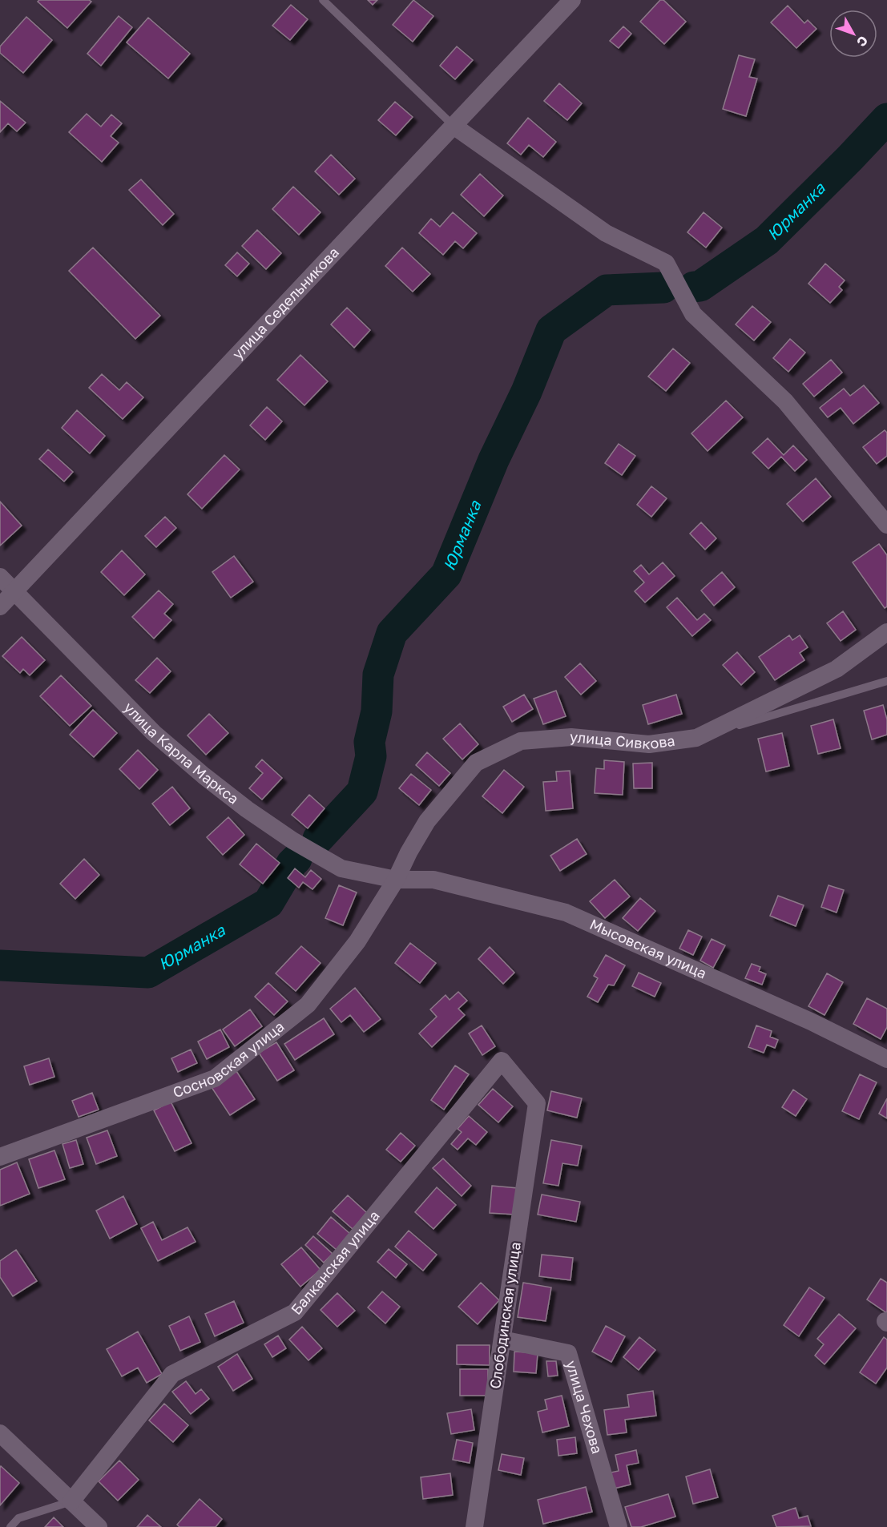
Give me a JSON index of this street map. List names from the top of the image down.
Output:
{
  "streets": {
    "street": [
      "улица Седельникова",
      "улица Сивкова",
      "улица Карла Маркса",
      "Мысовская улица",
      "Сосновская улица",
      "Балканская улица",
      "Слободинская улица",
      "улица Чехова"
    ]
  },
  "crossings": [
    ["улица Седельникова", "улица Карла Маркса"],
    ["улица Сивкова", "улица Карла Маркса"],
    ["улица Сивкова", "Мысовская улица"],
    ["улица Сивкова", "Сосновская улица"],
    ["улица Карла Маркса", "Мысовская улица"],
    ["улица Карла Маркса", "Сосновская улица"],
    ["Мысовская улица", "Сосновская улица"],
    ["Балканская улица", "Слободинская улица"],
    ["Слободинская улица", "улица Чехова"]
  ],
  "water": ["Юрманка"],
  "north": "bottom right"
}
